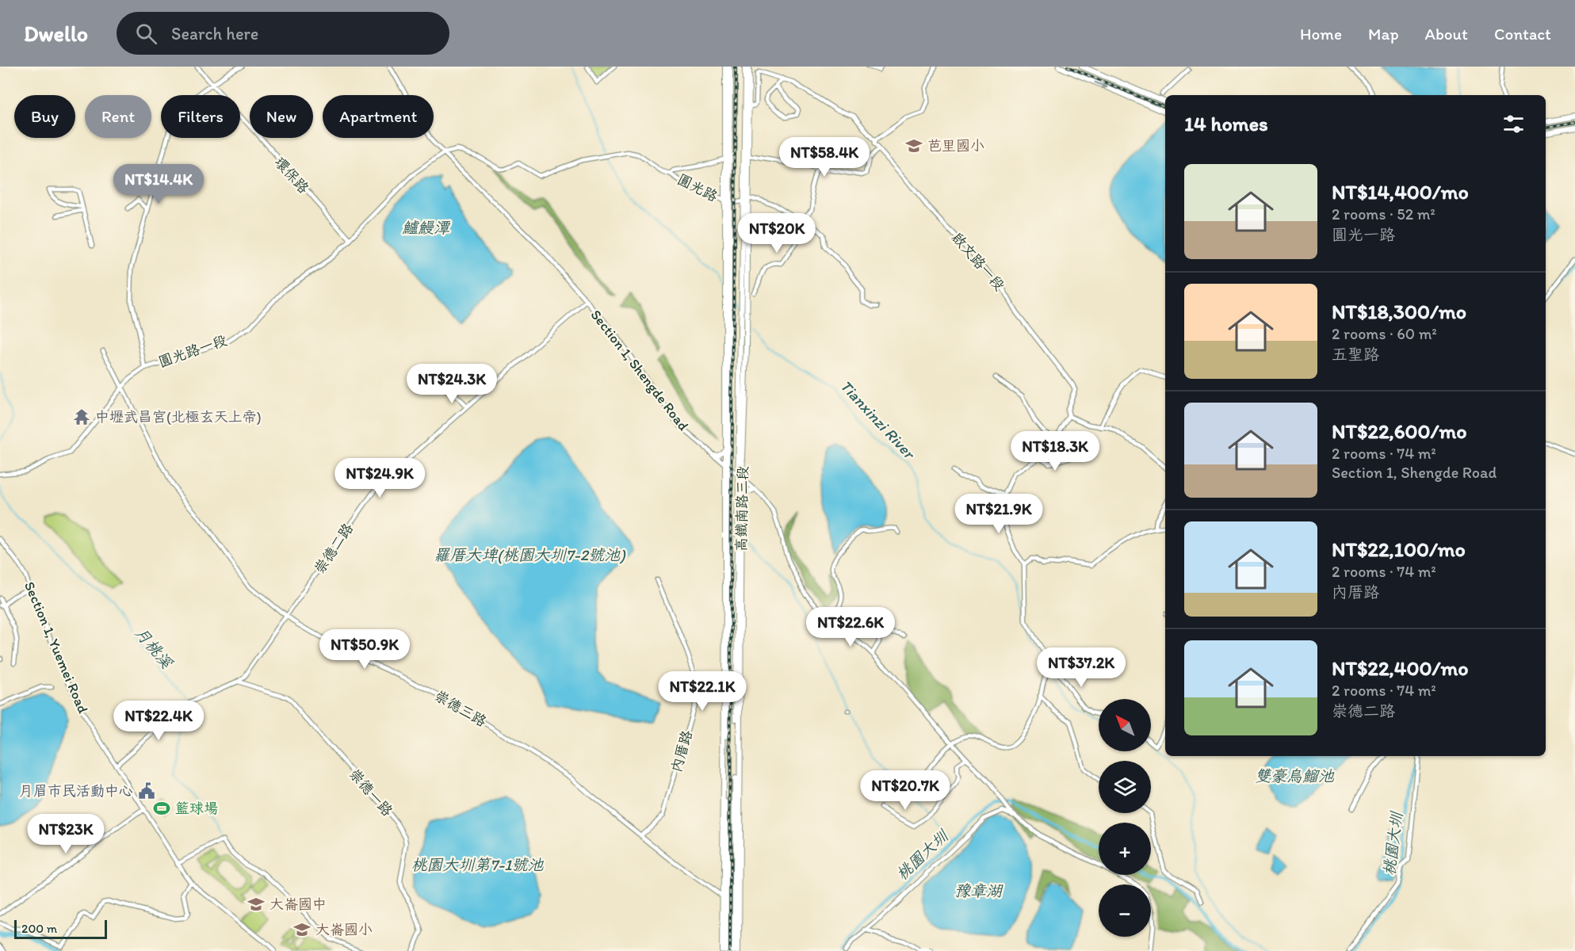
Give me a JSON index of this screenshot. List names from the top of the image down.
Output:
{
  "streets": {
    "main road": ["高鐵南路三段"],
    "street": [
      "環保路",
      "圓光路",
      "啟文路一段",
      "圓光路一段",
      "Section 1, Shengde Road",
      "崇德二路",
      "Section 1, Yuemei Road",
      "崇德三路",
      "內厝路",
      "崇德一路"
    ]
  },
  "crossings": [
    ["環保路", "圓光路一段"],
    ["圓光路", "圓光路一段"],
    ["圓光路", "Section 1, Shengde Road"],
    ["圓光路", "高鐵南路三段"],
    ["啟文路一段", "高鐵南路三段"],
    ["圓光路一段", "Section 1, Shengde Road"],
    ["圓光路一段", "崇德三路"],
    ["Section 1, Shengde Road", "高鐵南路三段"],
    ["Section 1, Shengde Road", "崇德二路"],
    ["高鐵南路三段", "崇德三路"],
    ["崇德二路", "Section 1, Yuemei Road"],
    ["崇德二路", "崇德三路"],
    ["崇德二路", "崇德一路"],
    ["崇德三路", "內厝路"]
  ],
  "water": [
    "鱸鰻潭",
    "Tianxinzi River",
    "羅厝大埤(桃園大圳7-2號池)",
    "月桃溪",
    "雙豪烏鰡池",
    "桃園大圳",
    "桃園大圳第7-1號池",
    "豫章湖"
  ],
  "places": {
    "school or university": ["芭里國小", "大崙國中", "大崙國小"],
    "temple": ["中壢武昌宮(北極玄天上帝)"],
    "public building": ["月眉市民活動中心"],
    "sports": ["籃球場"]
  },
  "scale_bar": "200 m",
  "north": "top left",
  "page": {
    "header": "Dwello",
    "search": "Search here",
    "nav": [
      "Home",
      "Map",
      "About",
      "Contact"
    ],
    "chip": [
      "Buy",
      "Rent",
      "Filters",
      "New",
      "Apartment"
    ],
    "heading": "14 homes",
    "price": [
      "NT$58.4K",
      "NT$14.4K",
      "NT$20K",
      "NT$24.3K",
      "NT$18.3K",
      "NT$24.9K",
      "NT$21.9K",
      "NT$22.6K",
      "NT$50.9K",
      "NT$37.2K",
      "NT$22.1K",
      "NT$22.4K",
      "NT$20.7K",
      "NT$23K"
    ],
    "list": [
      {
        "name": "NT$14,400/mo",
        "note": "2 rooms · 52 m² · 圓光一路"
      },
      {
        "name": "NT$18,300/mo",
        "note": "2 rooms · 60 m² · 五聖路"
      },
      {
        "name": "NT$22,600/mo",
        "note": "2 rooms · 74 m² · Section 1, Shengde Road"
      },
      {
        "name": "NT$22,100/mo",
        "note": "2 rooms · 74 m² · 內厝路"
      },
      {
        "name": "NT$22,400/mo",
        "note": "2 rooms · 74 m² · 崇德二路"
      }
    ],
    "map_buttons": ["+", "−"],
    "scale": "200 m"
  }
}
